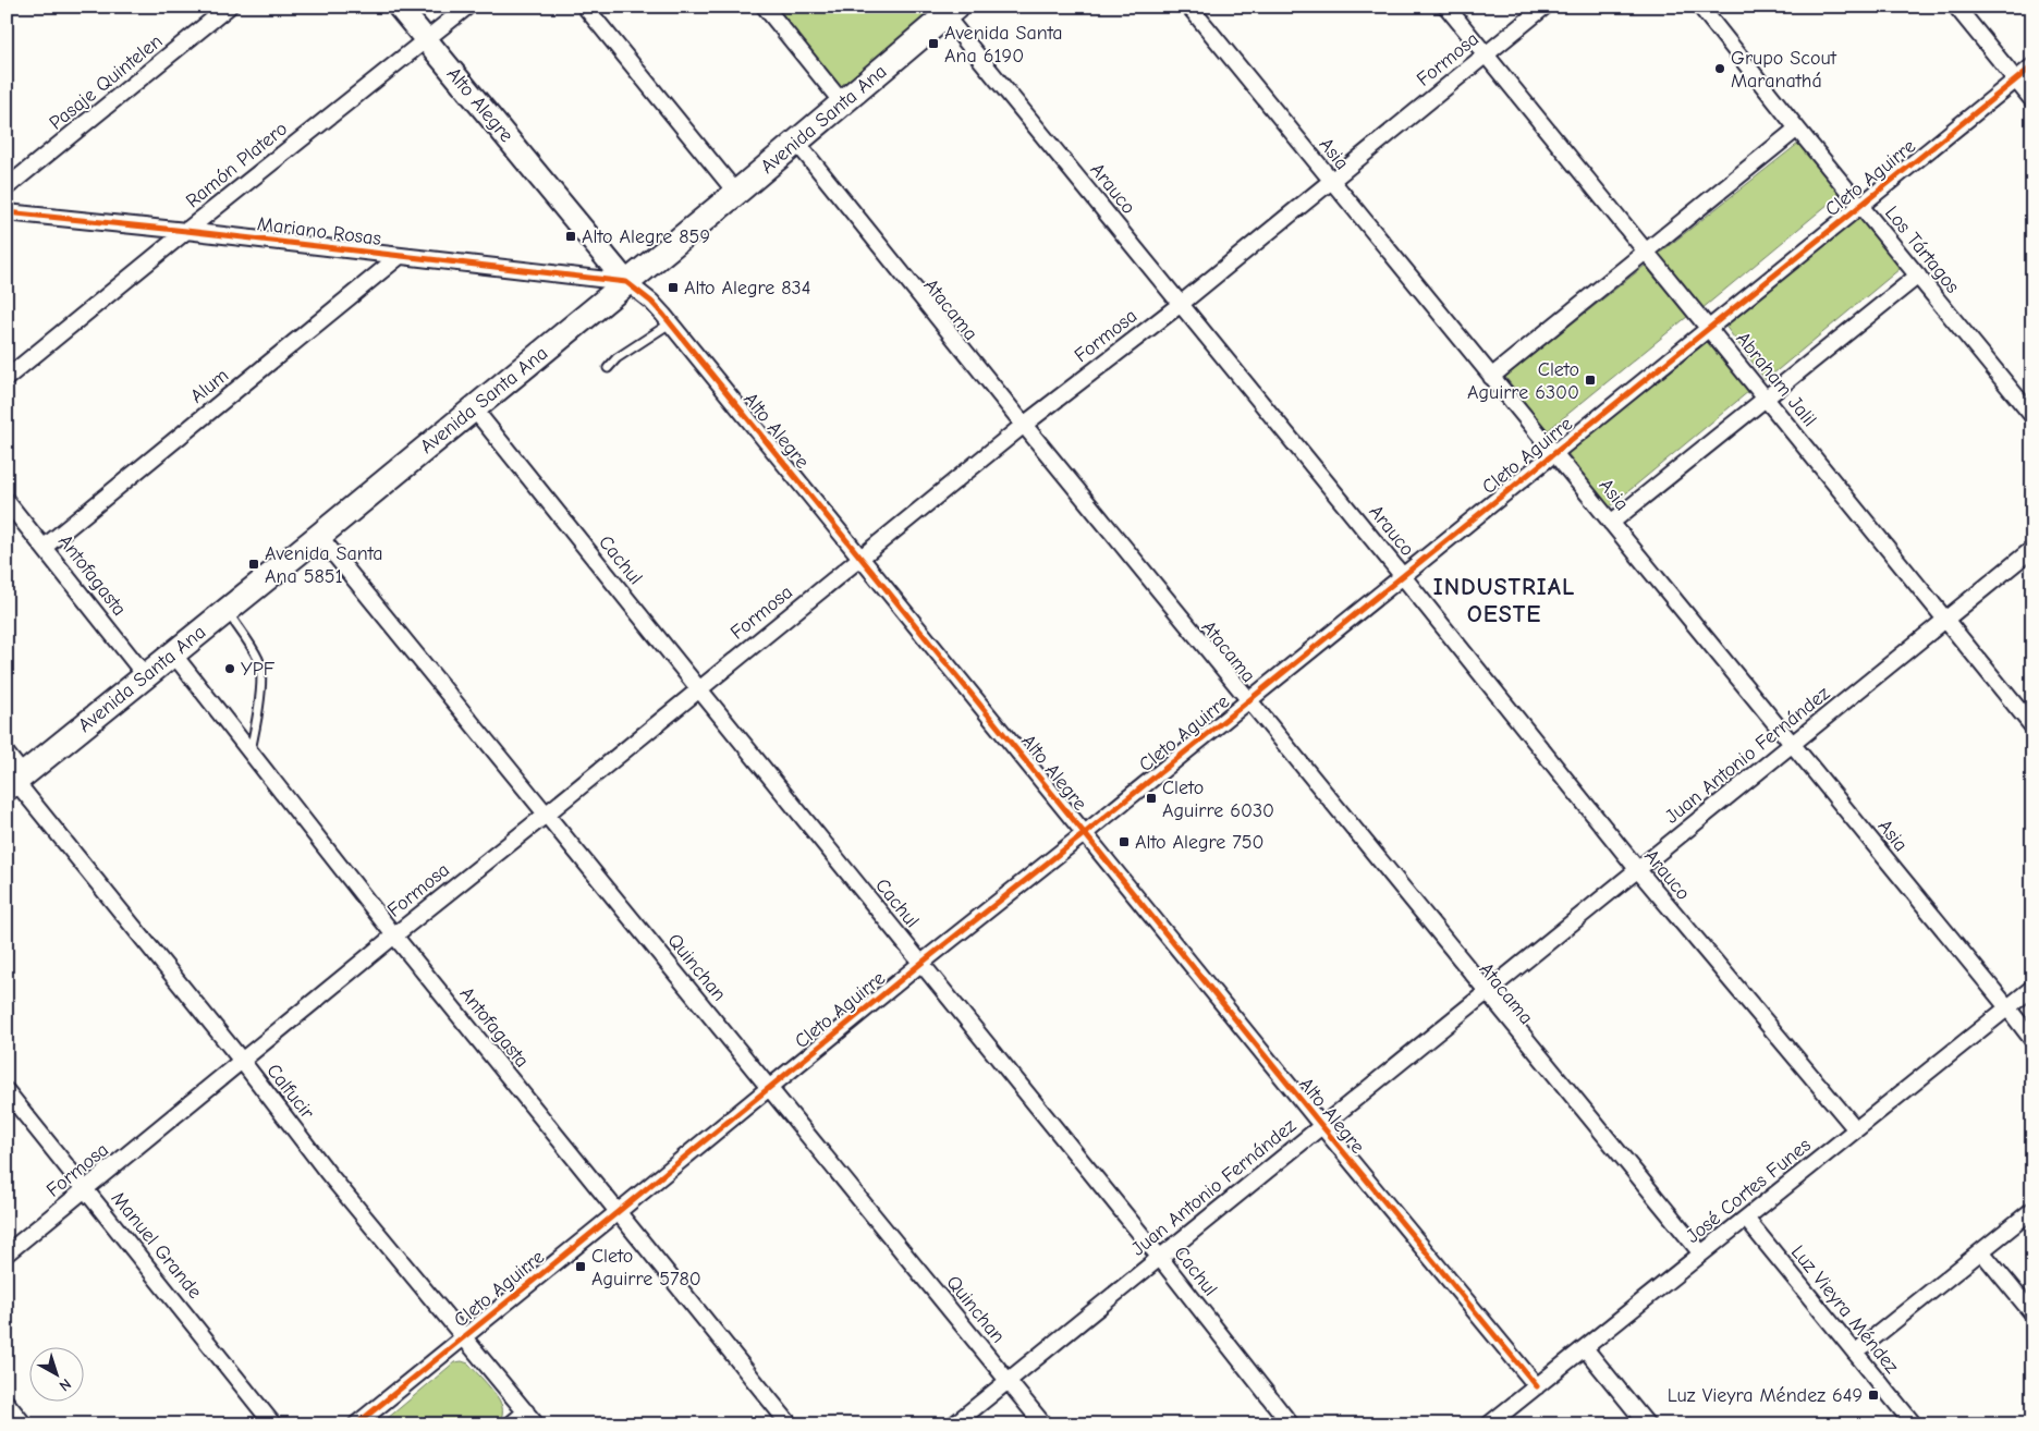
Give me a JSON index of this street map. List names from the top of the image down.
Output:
{
  "streets": {
    "main road": ["Alto Alegre", "Avenida Santa Ana"],
    "street": [
      "Formosa",
      "Pasaje Quintelen",
      "Asia",
      "Ramón Platero",
      "Cleto Aguirre",
      "Arauco",
      "Mariano Rosas",
      "Los Tártagos",
      "Atacama",
      "Abraham Jalil",
      "Alum",
      "Cachul",
      "Antofagasta",
      "Juan Antonio Fernández",
      "Quinchan",
      "Calfucir",
      "José Cortes Funes",
      "Manuel Grande",
      "Luz Vieyra Méndez"
    ]
  },
  "crossings": [
    ["Formosa", "Alto Alegre"],
    ["Formosa", "Asia"],
    ["Formosa", "Arauco"],
    ["Formosa", "Atacama"],
    ["Formosa", "Abraham Jalil"],
    ["Formosa", "Cachul"],
    ["Formosa", "Antofagasta"],
    ["Formosa", "Quinchan"],
    ["Formosa", "Calfucir"],
    ["Formosa", "Manuel Grande"],
    ["Alto Alegre", "Avenida Santa Ana"],
    ["Alto Alegre", "Ramón Platero"],
    ["Alto Alegre", "Cleto Aguirre"],
    ["Alto Alegre", "Mariano Rosas"],
    ["Alto Alegre", "Juan Antonio Fernández"],
    ["Alto Alegre", "José Cortes Funes"],
    ["Avenida Santa Ana", "Arauco"],
    ["Avenida Santa Ana", "Mariano Rosas"],
    ["Avenida Santa Ana", "Atacama"],
    ["Avenida Santa Ana", "Cachul"],
    ["Avenida Santa Ana", "Antofagasta"],
    ["Avenida Santa Ana", "Quinchan"],
    ["Avenida Santa Ana", "Calfucir"],
    ["Asia", "Cleto Aguirre"],
    ["Asia", "Juan Antonio Fernández"],
    ["Asia", "José Cortes Funes"],
    ["Ramón Platero", "Mariano Rosas"],
    ["Cleto Aguirre", "Arauco"],
    ["Cleto Aguirre", "Los Tártagos"],
    ["Cleto Aguirre", "Atacama"],
    ["Cleto Aguirre", "Abraham Jalil"],
    ["Cleto Aguirre", "Cachul"],
    ["Cleto Aguirre", "Antofagasta"],
    ["Cleto Aguirre", "Quinchan"],
    ["Cleto Aguirre", "Calfucir"],
    ["Arauco", "Juan Antonio Fernández"],
    ["Arauco", "José Cortes Funes"],
    ["Mariano Rosas", "Alum"],
    ["Atacama", "Juan Antonio Fernández"],
    ["Atacama", "José Cortes Funes"],
    ["Abraham Jalil", "Juan Antonio Fernández"],
    ["Alum", "Antofagasta"],
    ["Cachul", "Juan Antonio Fernández"],
    ["Juan Antonio Fernández", "Quinchan"],
    ["José Cortes Funes", "Luz Vieyra Méndez"]
  ],
  "districts": ["INDUSTRIAL OESTE"],
  "places": {
    "transit": [
      "Avenida Santa Ana 6190",
      "Alto Alegre 859",
      "Alto Alegre 834",
      "Cleto Aguirre 6300",
      "Avenida Santa Ana 5851",
      "Cleto Aguirre 6030",
      "Alto Alegre 750",
      "Cleto Aguirre 5780",
      "Luz Vieyra Méndez 649"
    ],
    "other": ["Grupo Scout Maranathá", "YPF"]
  },
  "north": "bottom right"
}
